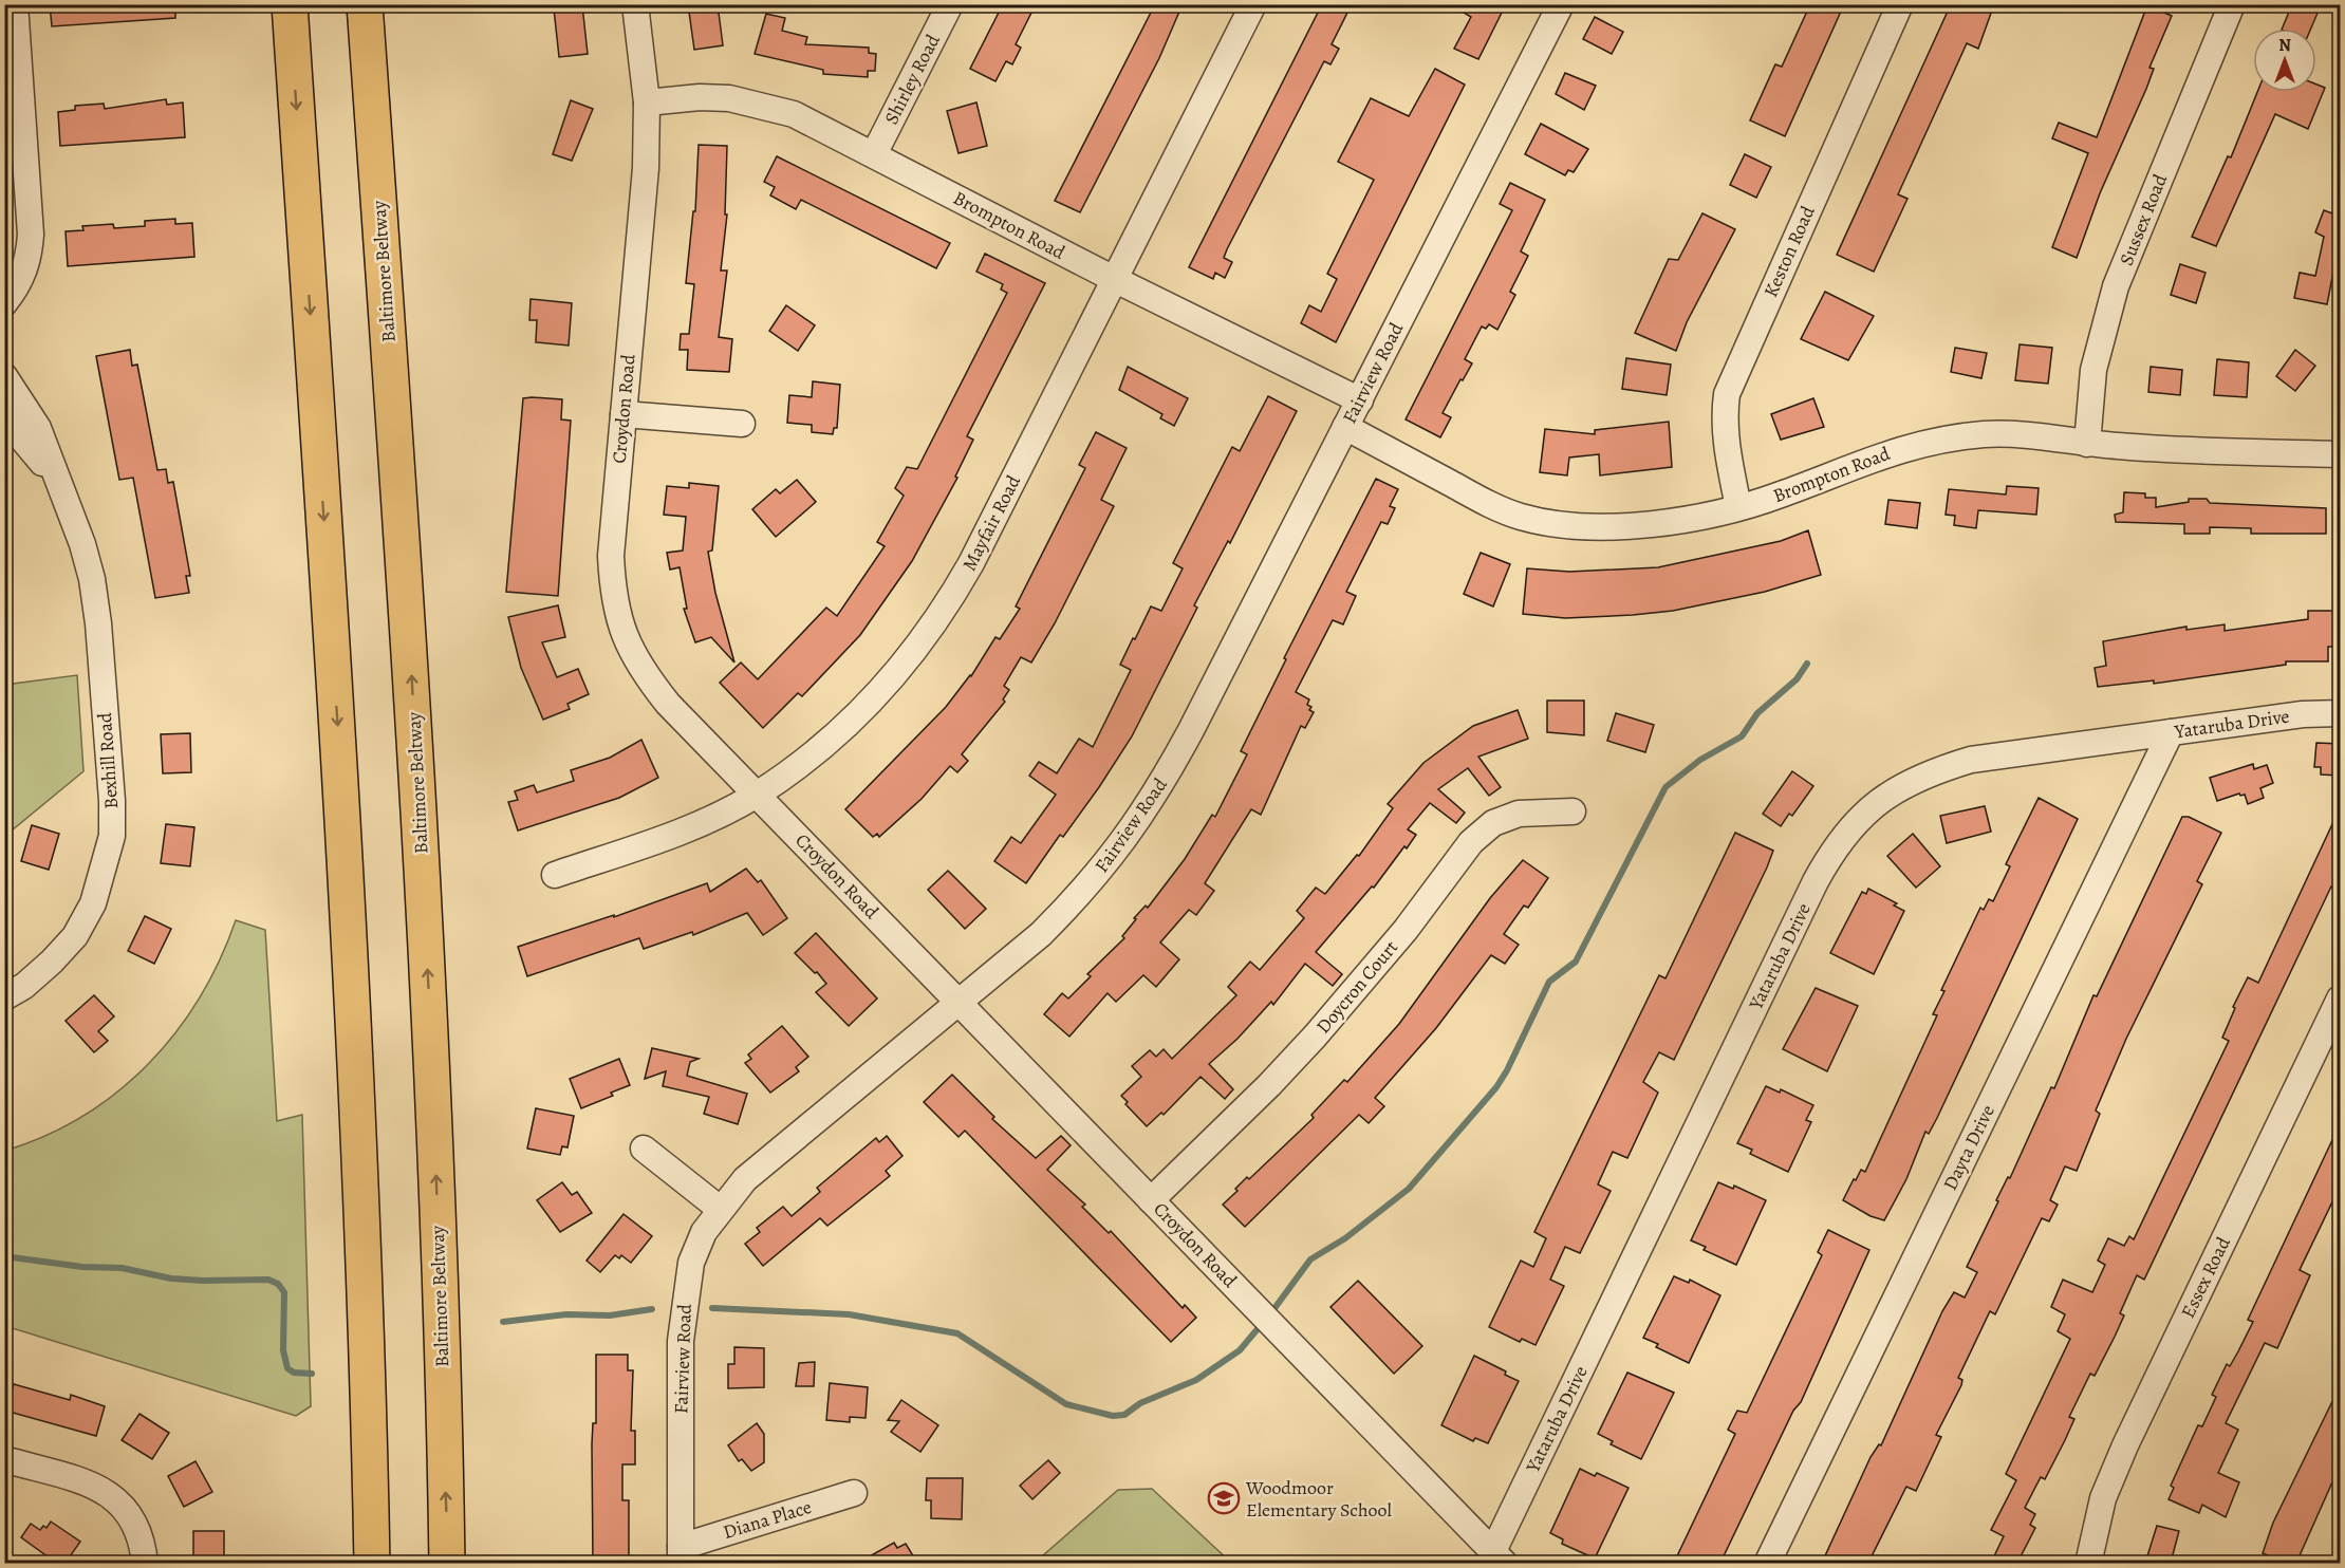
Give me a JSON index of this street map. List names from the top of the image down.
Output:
{
  "streets": {
    "highway": ["Baltimore Beltway"],
    "street": [
      "Shirley Road",
      "Sussex Road",
      "Brompton Road",
      "Keston Road",
      "Fairview Road",
      "Croydon Road",
      "Mayfair Road",
      "Yataruba Drive",
      "Bexhill Road",
      "Doycron Court",
      "Dayta Drive",
      "Essex Road",
      "Diana Place"
    ]
  },
  "crossings": [
    ["Shirley Road", "Brompton Road"],
    ["Sussex Road", "Brompton Road"],
    ["Brompton Road", "Keston Road"],
    ["Brompton Road", "Fairview Road"],
    ["Brompton Road", "Croydon Road"],
    ["Brompton Road", "Mayfair Road"],
    ["Fairview Road", "Croydon Road"],
    ["Fairview Road", "Diana Place"],
    ["Croydon Road", "Mayfair Road"],
    ["Croydon Road", "Yataruba Drive"],
    ["Croydon Road", "Doycron Court"],
    ["Yataruba Drive", "Dayta Drive"]
  ],
  "places": {
    "school or university": ["Woodmoor Elementary School"]
  },
  "north": "top"
}
